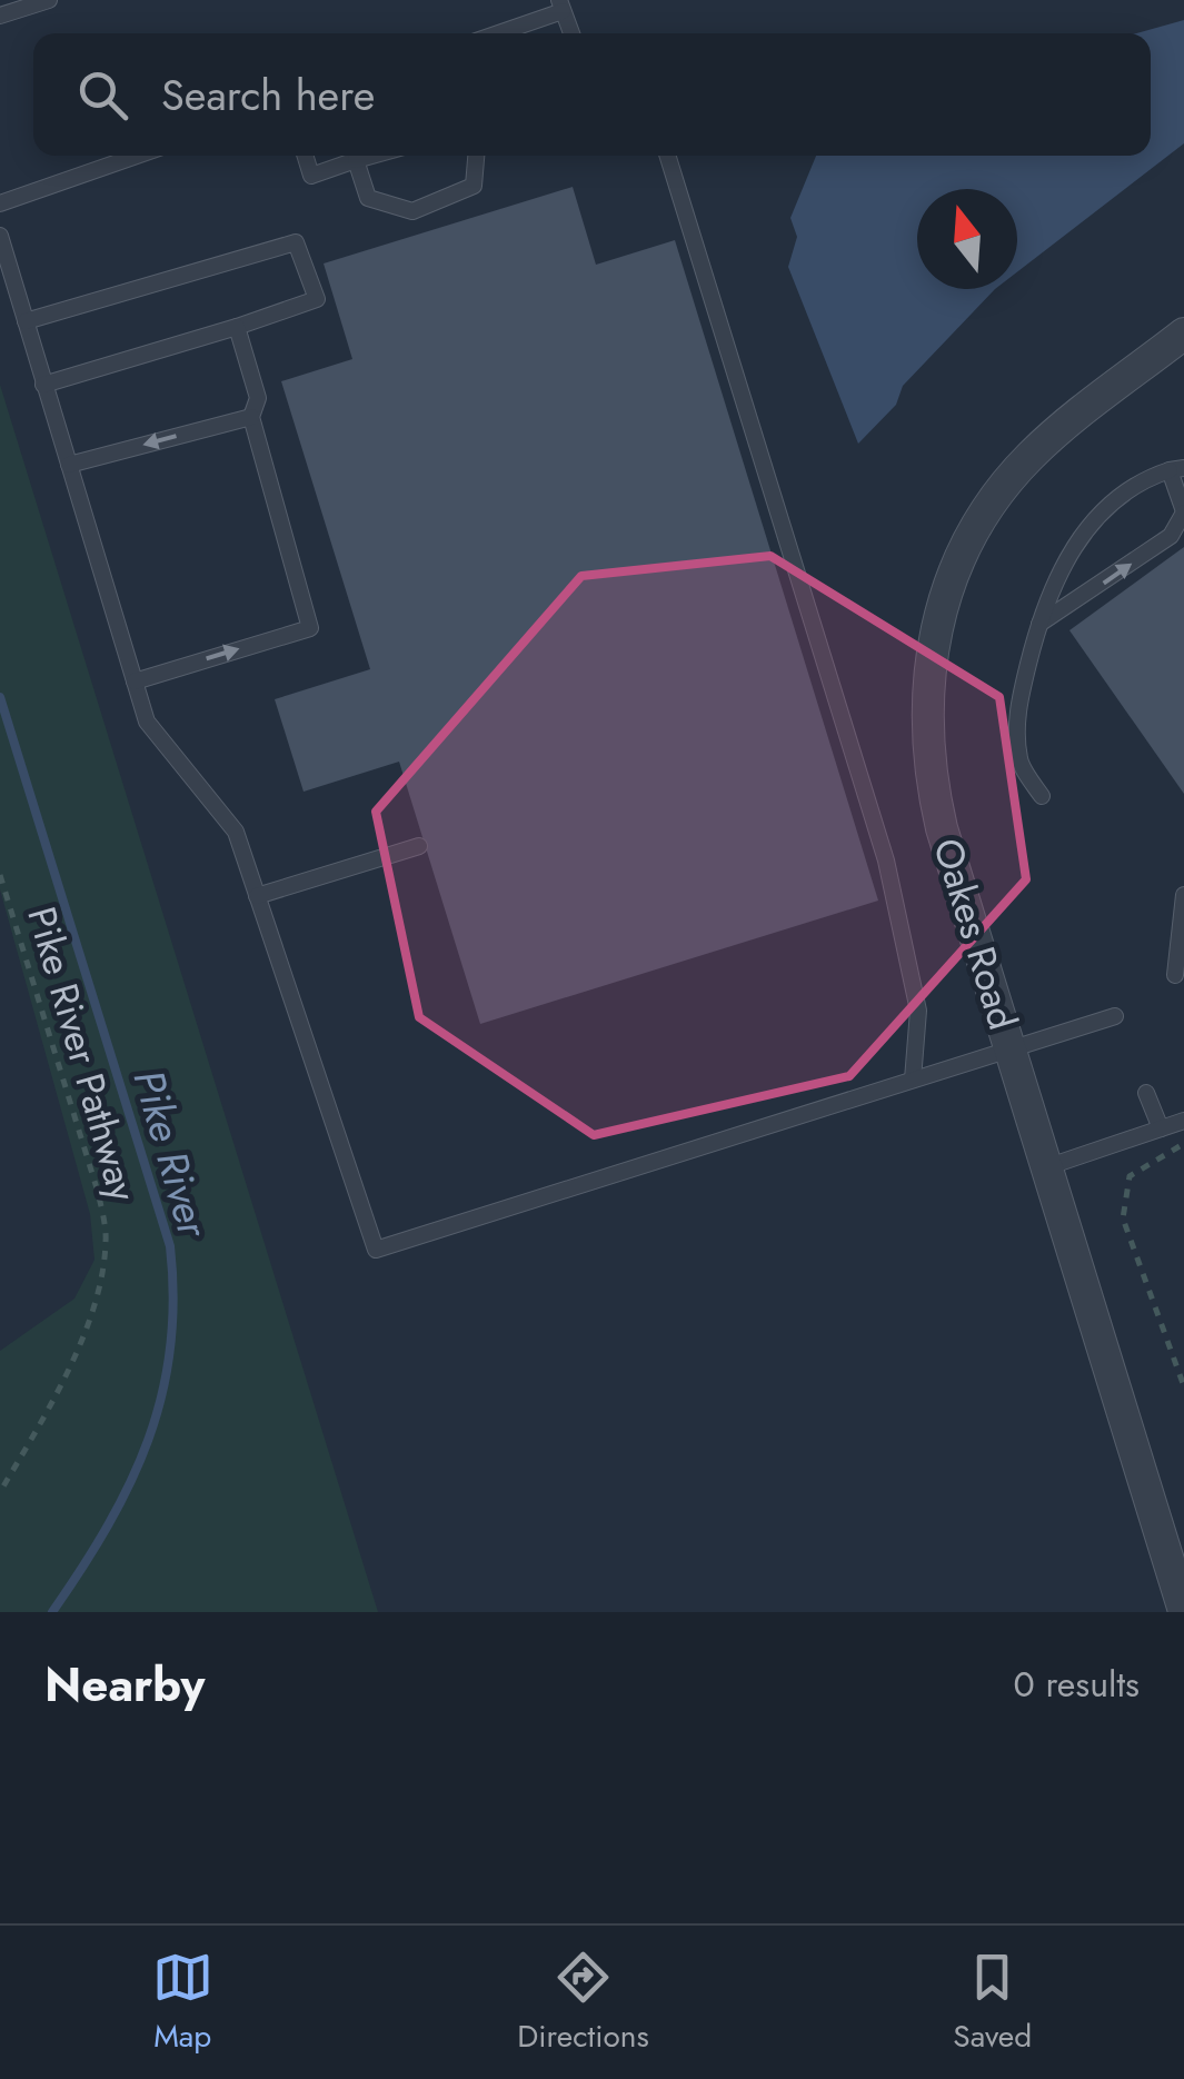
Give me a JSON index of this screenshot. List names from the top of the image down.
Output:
{
  "streets": {
    "street": ["Oakes Road"],
    "path": ["Pike River Pathway"]
  },
  "water": ["Pike River"],
  "north": "top",
  "page": {
    "search": "Search here",
    "heading": ["Nearby", "0 results"],
    "nav": ["Map", "Directions", "Saved"]
  }
}
